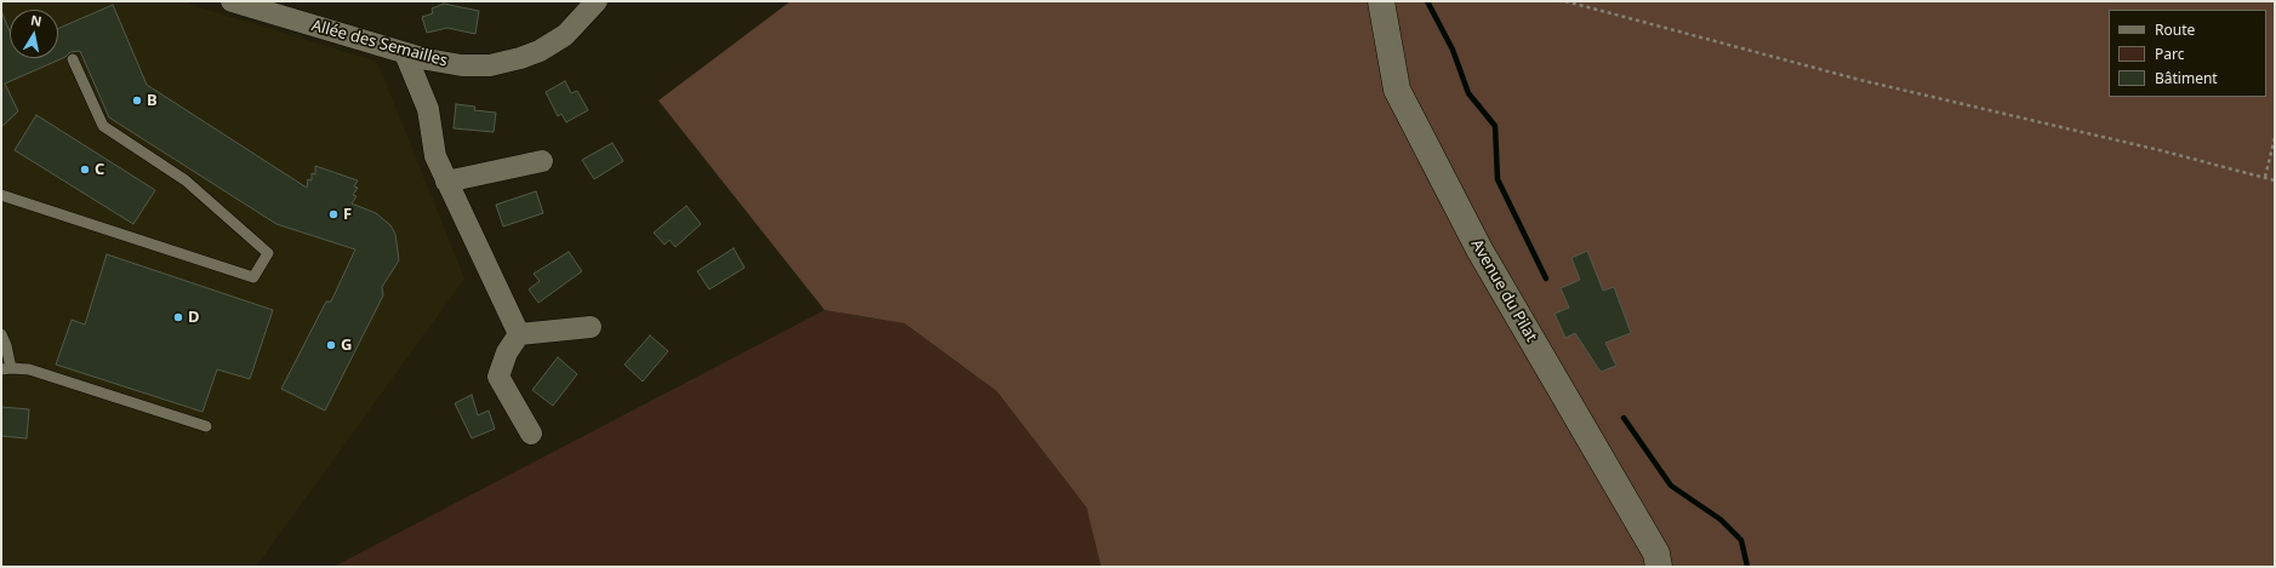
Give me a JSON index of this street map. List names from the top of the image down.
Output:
{
  "streets": {
    "main road": ["Avenue du Pilat"],
    "street": ["Allée des Semailles"]
  },
  "places": [
    "B",
    "C",
    "F",
    "D",
    "G"
  ],
  "legend": ["Route", "Parc", "Bâtiment"],
  "north": "top"
}
